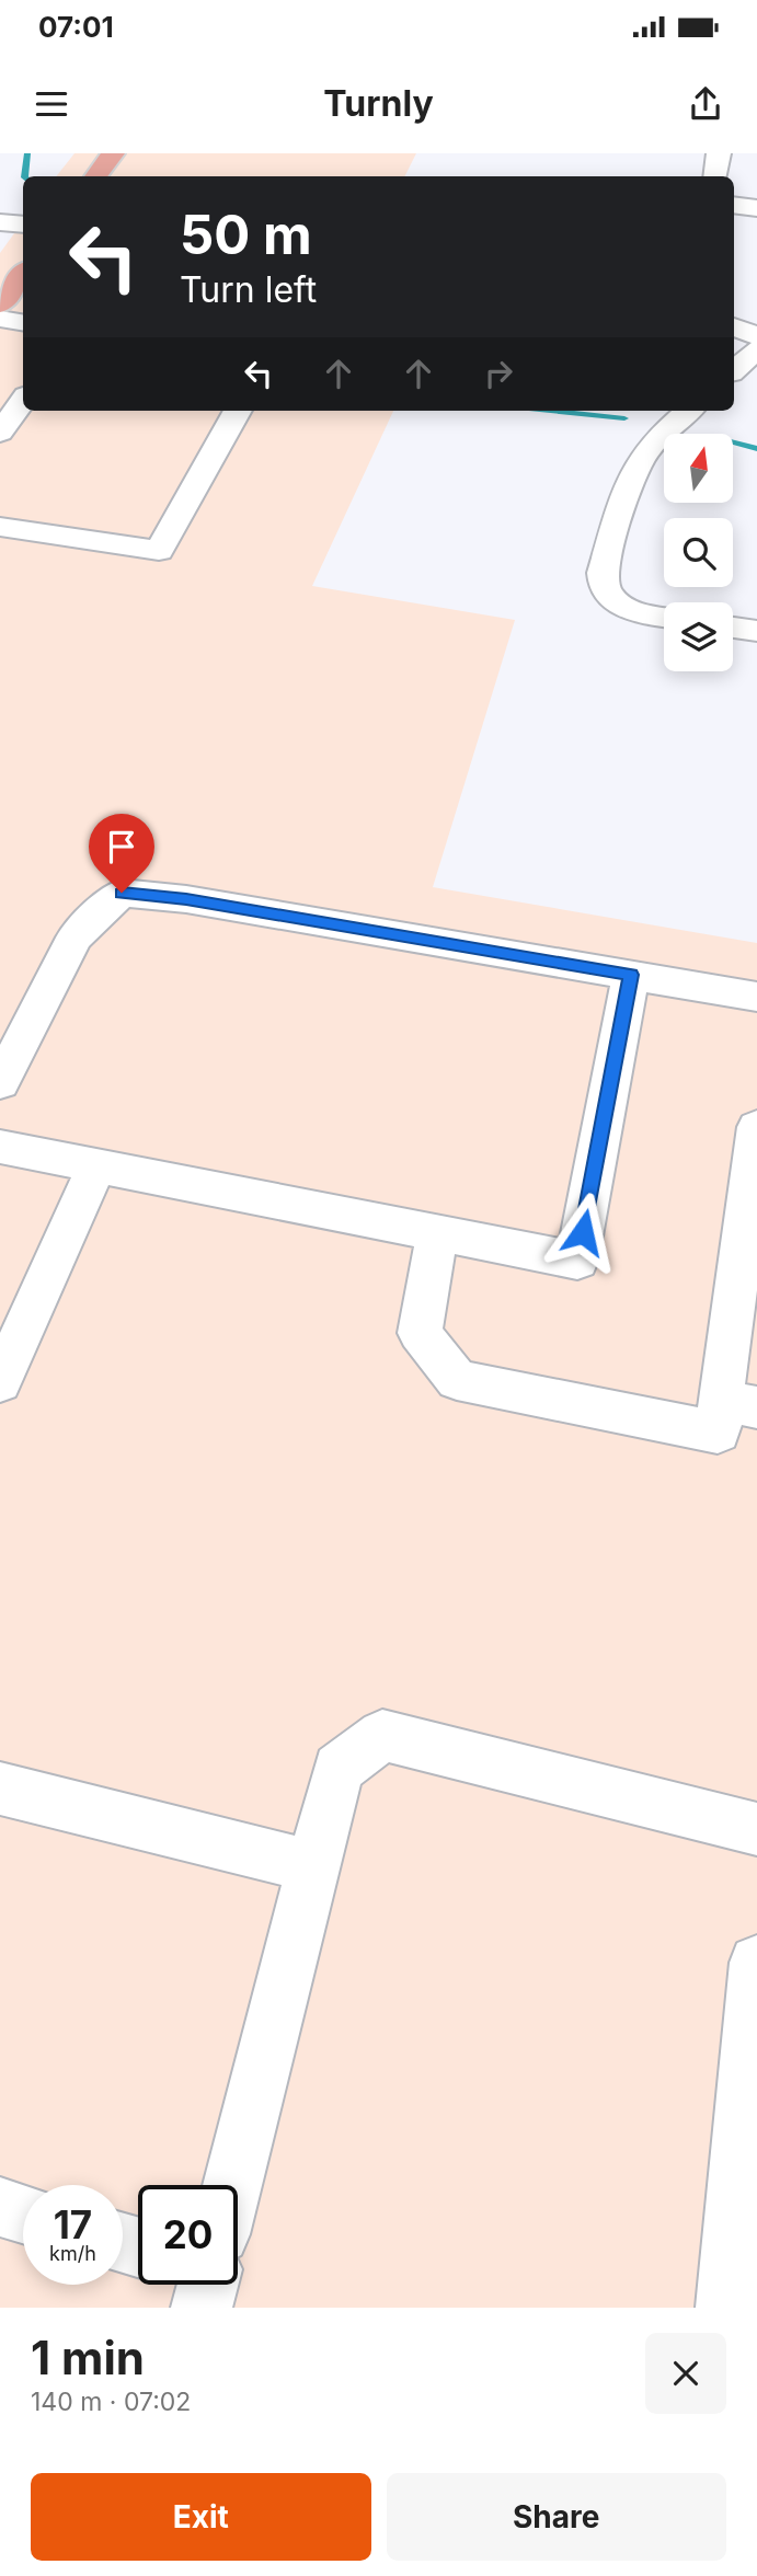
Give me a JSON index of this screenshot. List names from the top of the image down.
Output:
{
  "north": "top",
  "page": {
    "status": "07:01",
    "header": "Turnly",
    "turn": ["50 m", "Turn left"],
    "speed": "17 km/h",
    "limit": "20",
    "heading": ["1 min", "140 m · 07:02"],
    "buttons": ["Exit", "Share"]
  }
}
